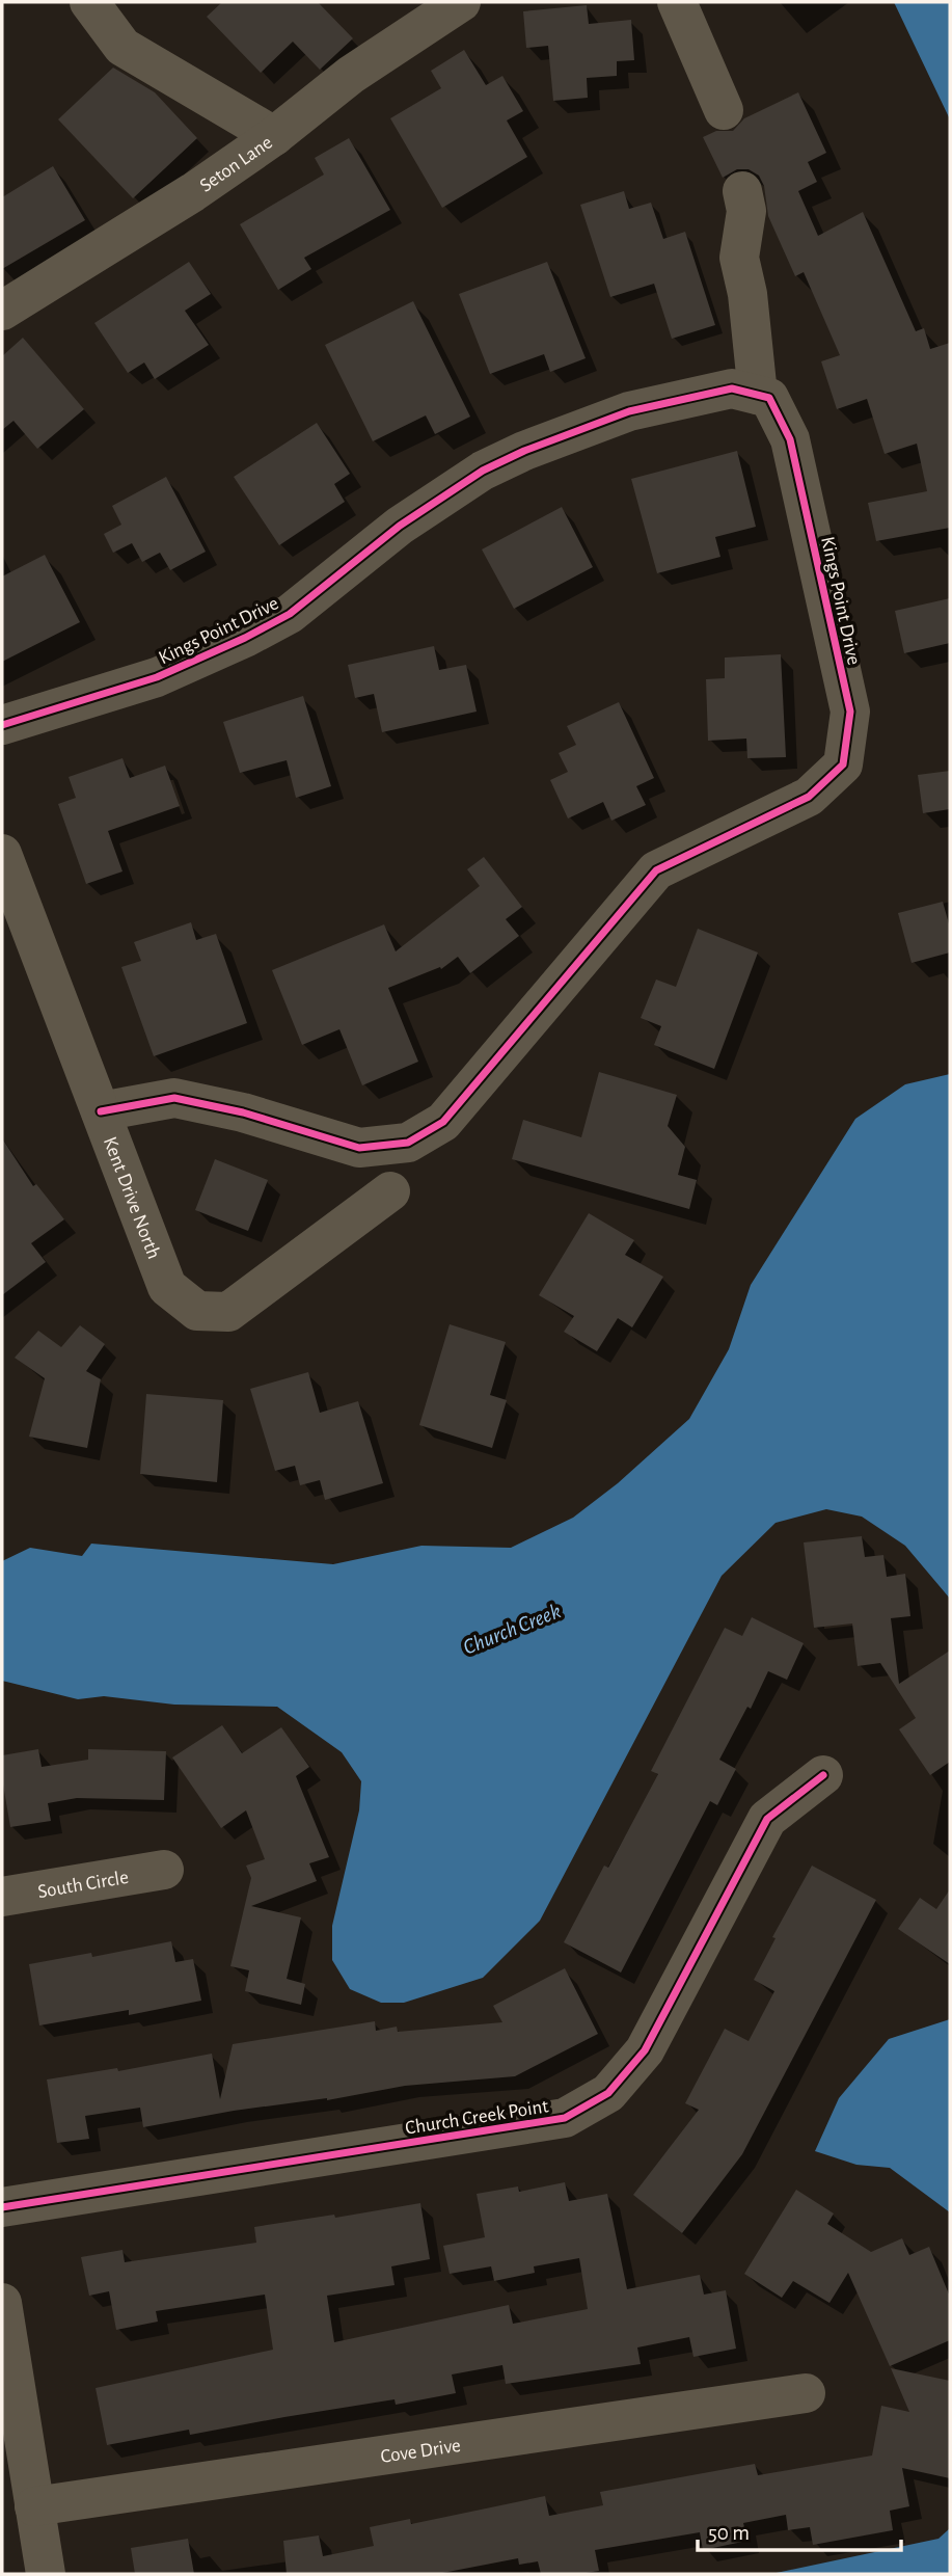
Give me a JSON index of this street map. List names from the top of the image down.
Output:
{
  "streets": {
    "street": [
      "Seton Lane",
      "Kings Point Drive",
      "Kent Drive North",
      "South Circle",
      "Church Creek Point",
      "Cove Drive"
    ]
  },
  "crossings": [
    ["Kings Point Drive", "Kent Drive North"]
  ],
  "water": ["Church Creek"],
  "scale_bar": "50 m"
}
